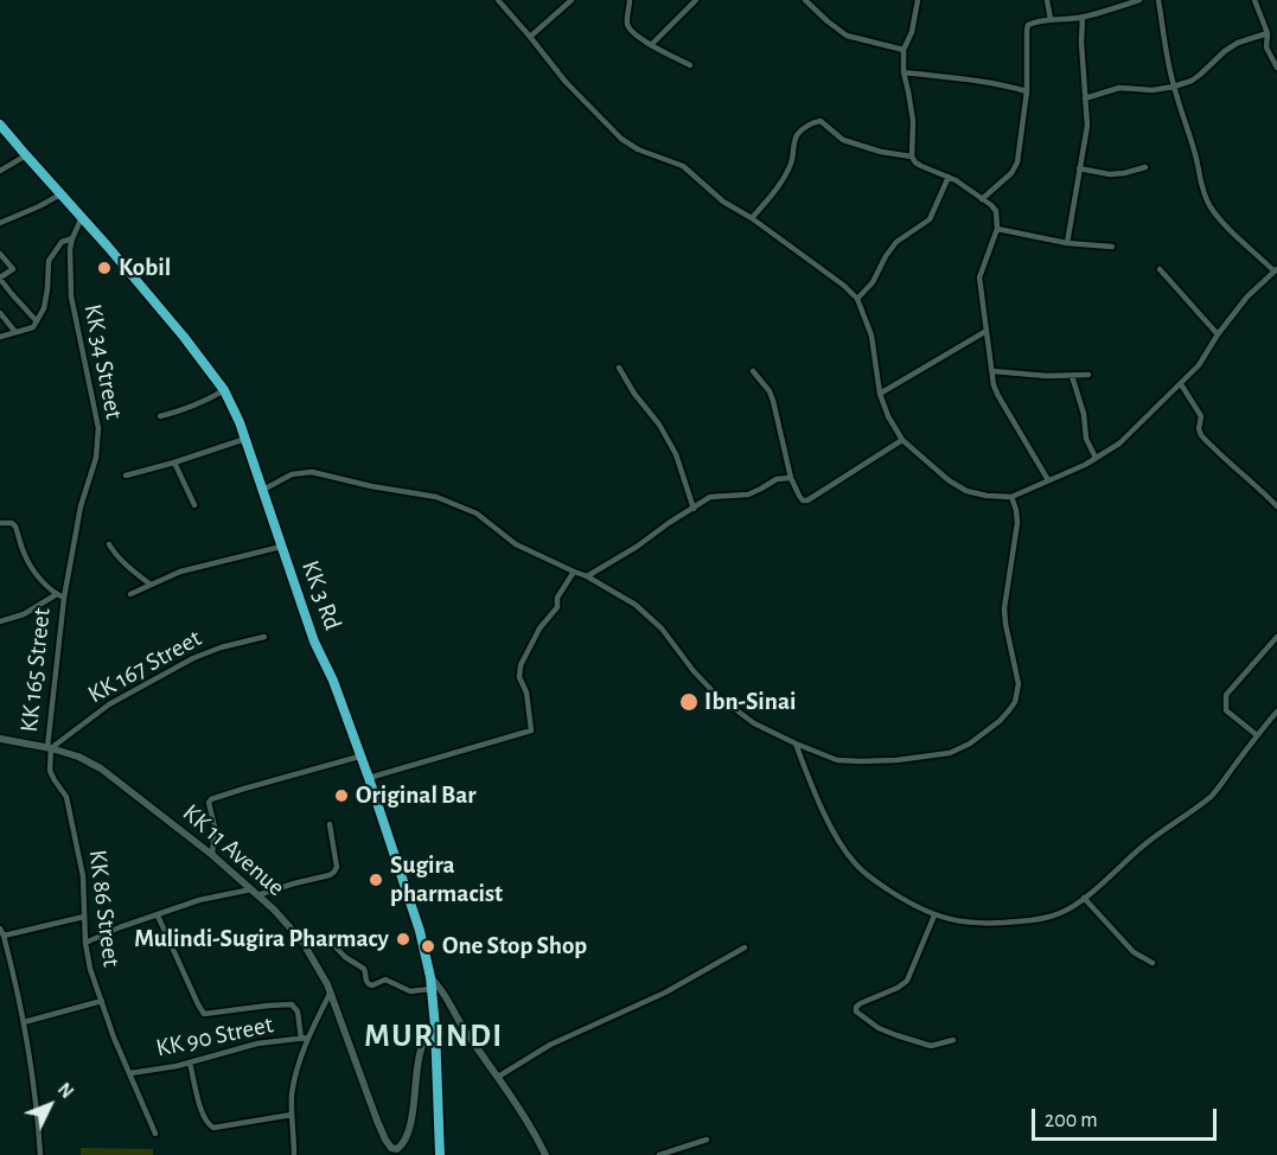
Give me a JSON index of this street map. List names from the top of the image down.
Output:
{
  "streets": {
    "highway": ["KK 3 Rd"],
    "main road": ["KK 11 Avenue"],
    "street": [
      "KK 34 Street",
      "KK 167 Street",
      "KK 165 Street",
      "KK 86 Street",
      "KK 90 Street"
    ]
  },
  "crossings": [
    ["KK 34 Street", "KK 3 Rd"],
    ["KK 34 Street", "KK 165 Street"],
    ["KK 3 Rd", "KK 11 Avenue"],
    ["KK 167 Street", "KK 165 Street"],
    ["KK 167 Street", "KK 11 Avenue"],
    ["KK 167 Street", "KK 86 Street"],
    ["KK 165 Street", "KK 11 Avenue"],
    ["KK 165 Street", "KK 86 Street"],
    ["KK 11 Avenue", "KK 86 Street"],
    ["KK 86 Street", "KK 90 Street"]
  ],
  "districts": ["MURINDI"],
  "places": [
    "Kobil",
    "Ibn-Sinai",
    "Original Bar",
    "Sugira pharmacist",
    "Mulindi-Sugira Pharmacy",
    "One Stop Shop"
  ],
  "scale_bar": "200 m",
  "north": "top right"
}
